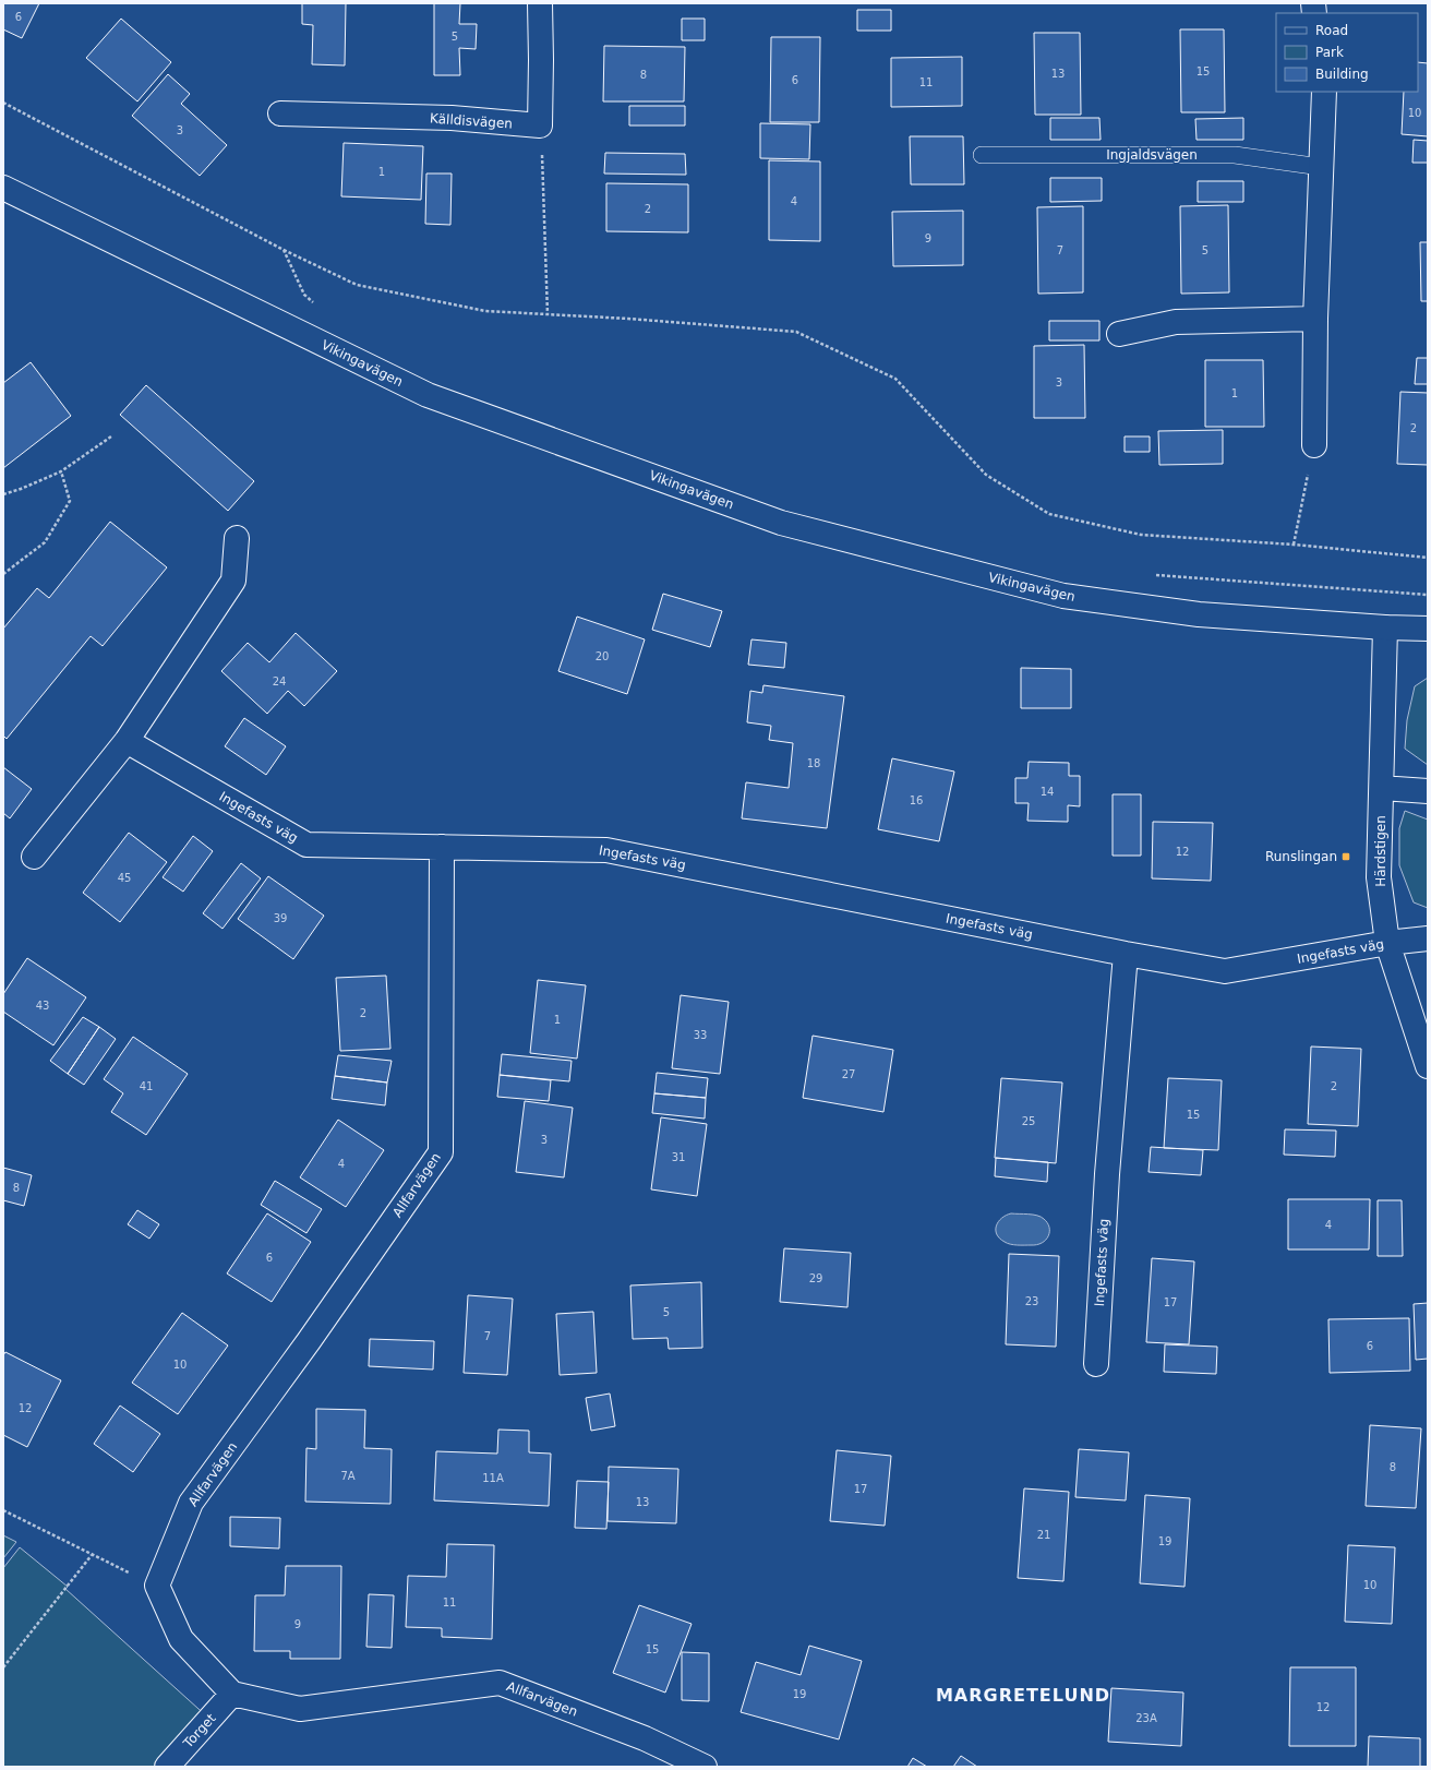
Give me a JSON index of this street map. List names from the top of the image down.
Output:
{
  "streets": {
    "street": [
      "Källdisvägen",
      "Vikingavägen",
      "Ingefasts väg",
      "Härdstigen",
      "Allfarvägen",
      "Torget"
    ],
    "lane": ["Ingjaldsvägen"]
  },
  "crossings": [
    ["Vikingavägen", "Härdstigen"],
    ["Ingefasts väg", "Härdstigen"],
    ["Ingefasts väg", "Allfarvägen"],
    ["Allfarvägen", "Torget"]
  ],
  "districts": ["MARGRETELUND"],
  "places": {
    "transit": ["Runslingan"]
  },
  "house_numbers": [
    "6",
    "5",
    "15",
    "13",
    "8",
    "6",
    "11",
    "10",
    "3",
    "1",
    "4",
    "2",
    "9",
    "7",
    "5",
    "3",
    "1",
    "2",
    "20",
    "24",
    "18",
    "14",
    "16",
    "12",
    "45",
    "39",
    "43",
    "2",
    "1",
    "33",
    "27",
    "41",
    "2",
    "15",
    "25",
    "3",
    "31",
    "4",
    "8",
    "4",
    "6",
    "29",
    "23",
    "17",
    "5",
    "7",
    "6",
    "10",
    "12",
    "8",
    "7A",
    "11A",
    "17",
    "13",
    "21",
    "19",
    "10",
    "11",
    "9",
    "15",
    "19",
    "12",
    "23A"
  ],
  "legend": ["Road", "Park", "Building"]
}
